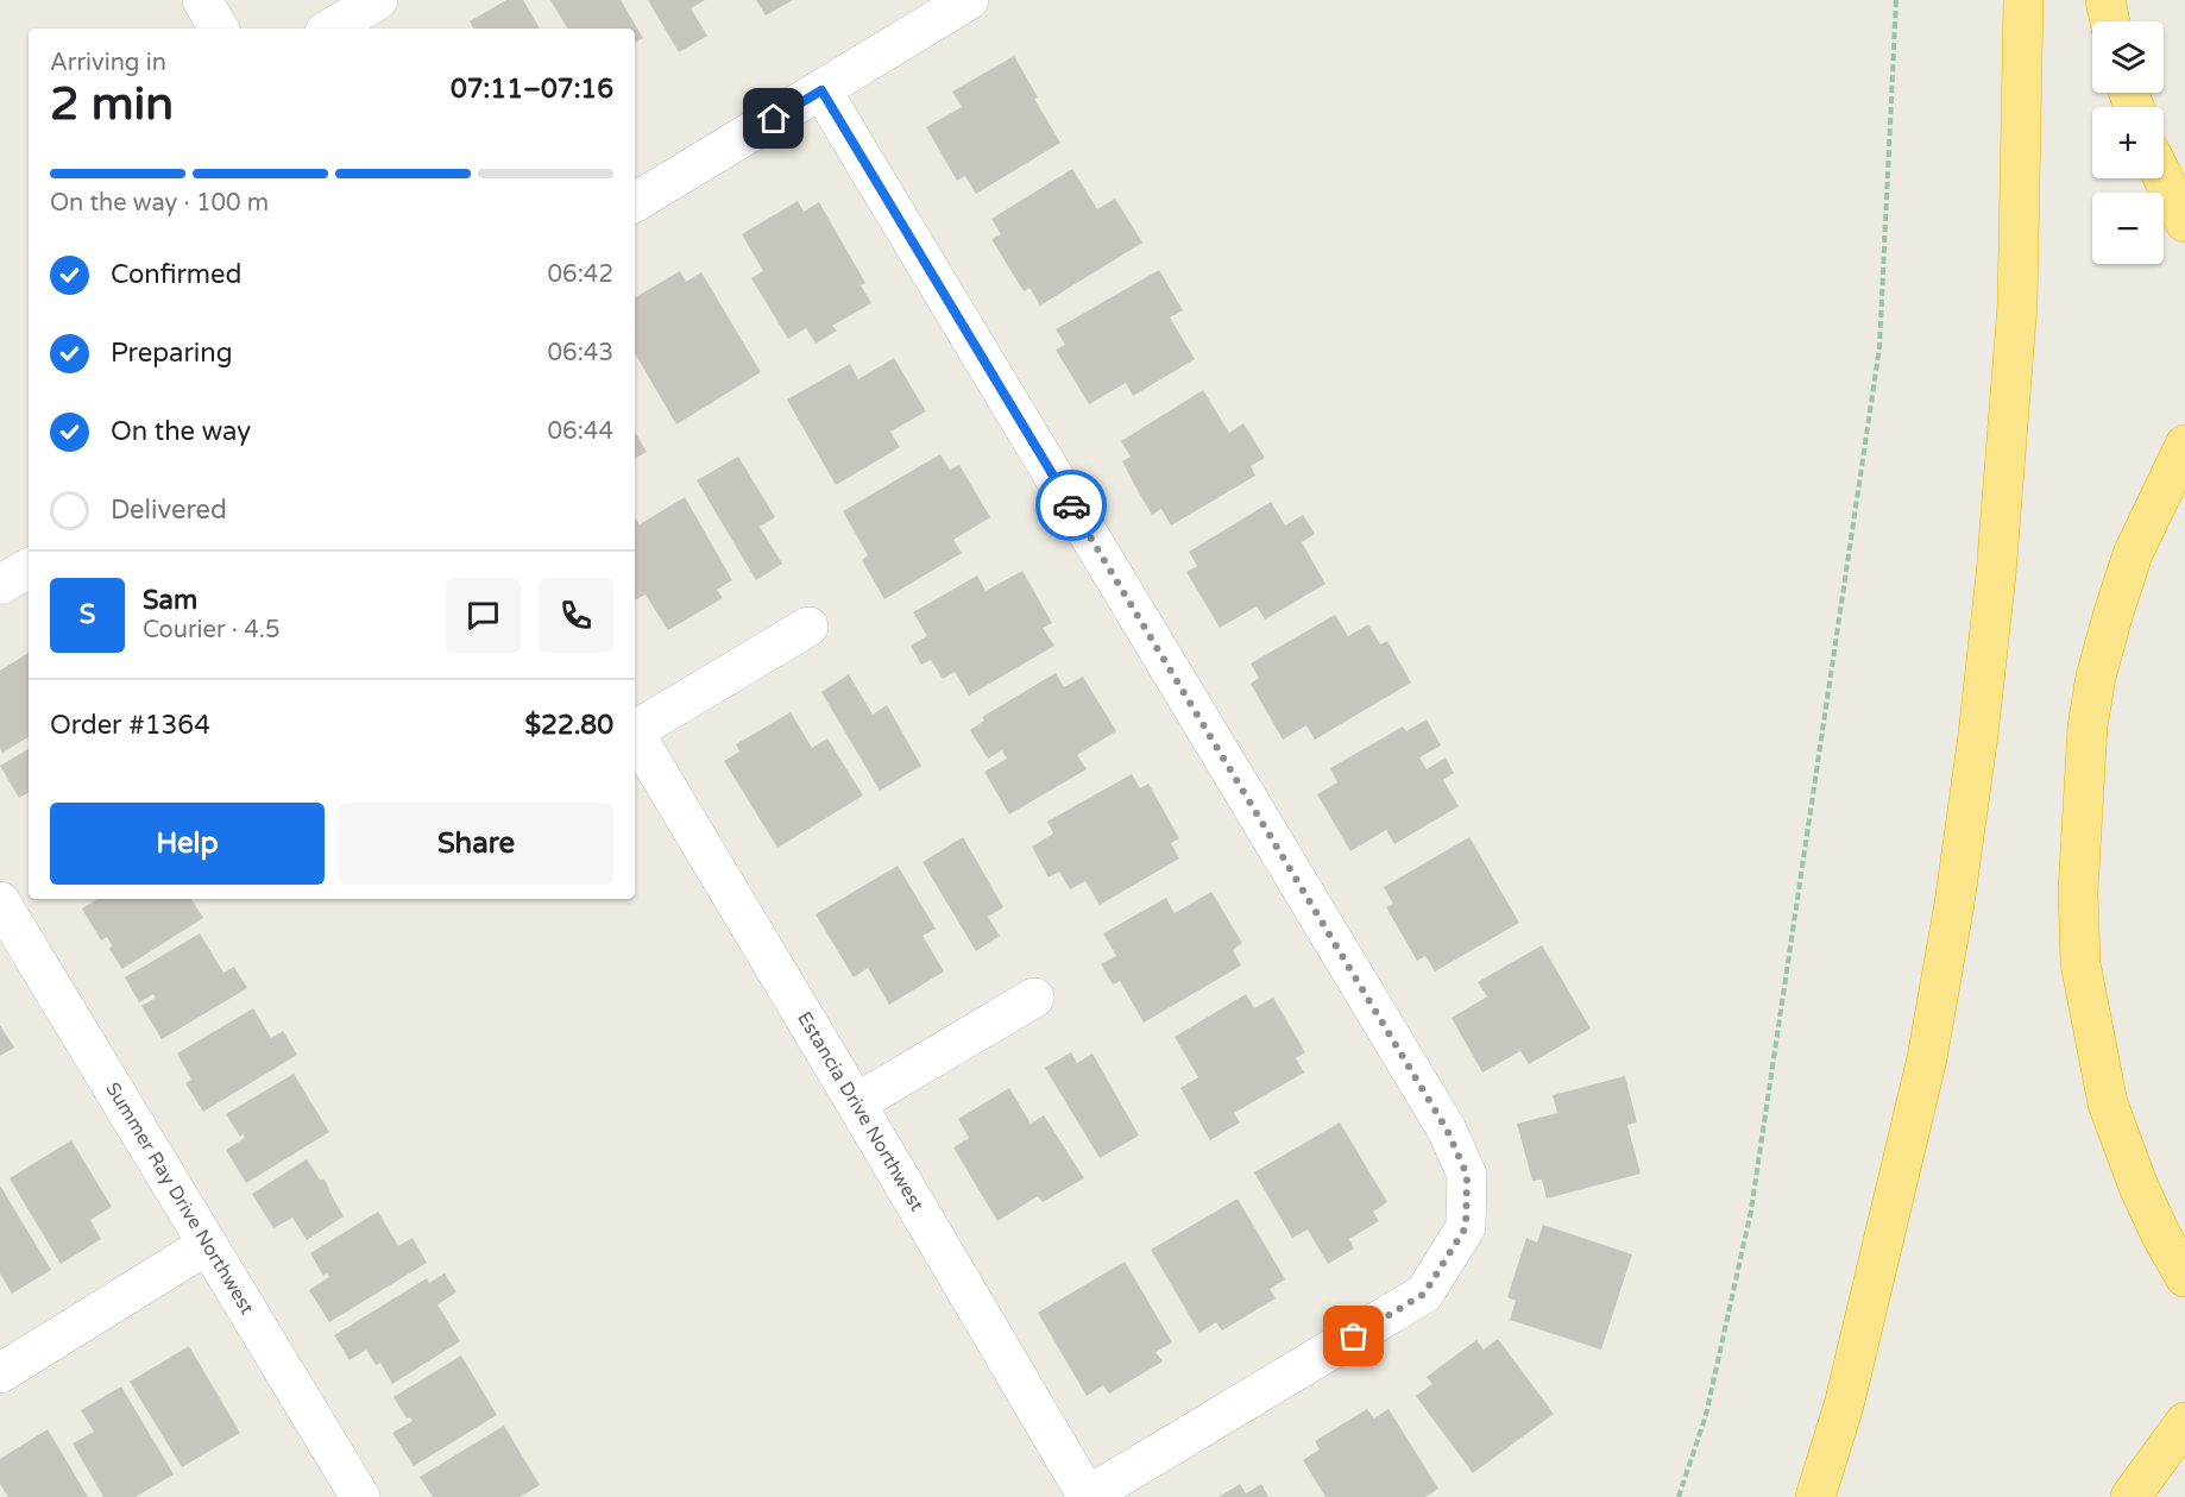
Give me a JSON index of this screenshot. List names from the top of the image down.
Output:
{
  "streets": {
    "street": ["Estancia Drive Northwest", "Summer Ray Drive Northwest"]
  },
  "page": {
    "map_buttons": ["+", "−"],
    "heading": ["2 min", "Arriving in", "07:11–07:16"],
    "panel": [
      "Sam",
      "Courier · 4.5",
      "Order #1364",
      "$22.80"
    ],
    "bar": "On the way · 100 m",
    "list": [
      ["Confirmed", "06:42"],
      ["Preparing", "06:43"],
      ["On the way", "06:44"],
      "Delivered"
    ],
    "round": "S",
    "buttons": ["Help", "Share"]
  }
}
